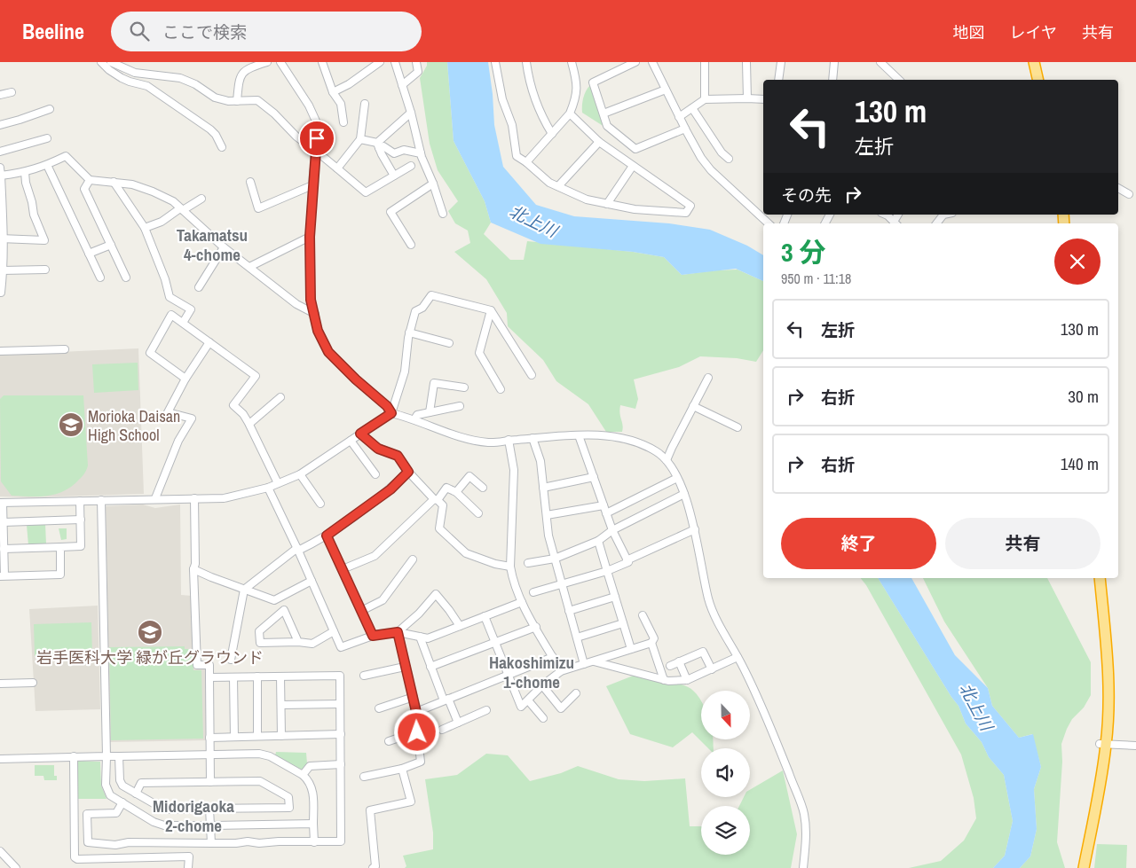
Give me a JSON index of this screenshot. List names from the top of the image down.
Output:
{
  "districts": ["Takamatsu 4-chome", "Hakoshimizu 1-chome", "Midorigaoka 2-chome"],
  "water": ["北上川"],
  "places": {
    "school or university": ["Morioka Daisan High School", "岩手医科大学 緑が丘グラウンド"]
  },
  "north": "bottom",
  "page": {
    "header": "Beeline",
    "search": "ここで検索",
    "nav": ["地図", "レイヤ", "共有"],
    "turn": ["130 m", "左折"],
    "then": "その先",
    "heading": ["3 分", "950 m · 11:18"],
    "list": [
      {
        "name": "左折",
        "value": "130 m"
      },
      {
        "name": "右折",
        "value": "30 m"
      },
      {
        "name": "右折",
        "value": "140 m"
      }
    ],
    "buttons": ["終了", "共有"]
  }
}
